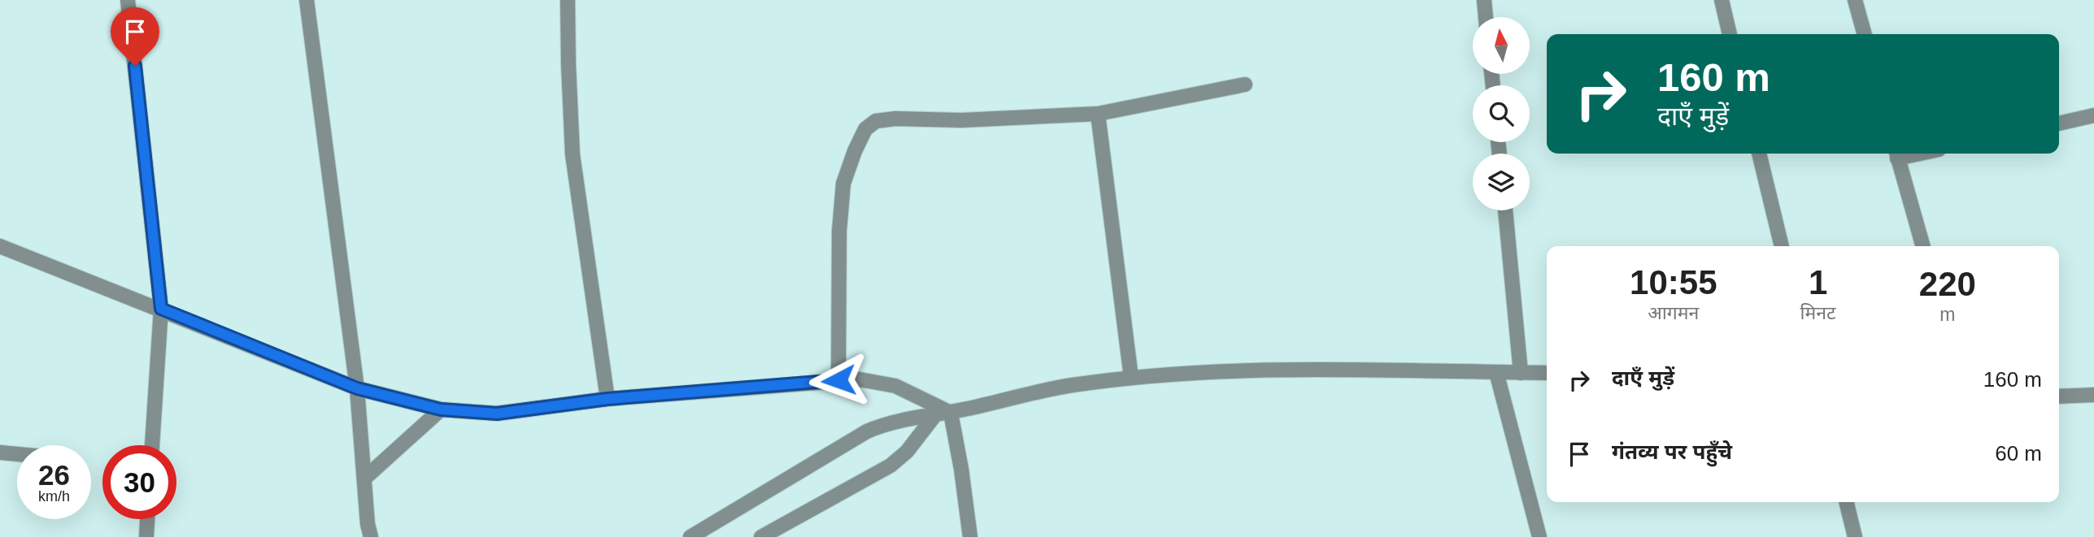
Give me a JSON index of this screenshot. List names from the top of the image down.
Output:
{
  "north": "top",
  "page": {
    "turn": ["160 m", "दाएँ मुड़ें"],
    "eta": [
      "10:55",
      "आगमन",
      "1",
      "मिनट",
      "220",
      "m"
    ],
    "list": [
      {
        "name": "दाएँ मुड़ें",
        "value": "160 m"
      },
      {
        "name": "गंतव्य पर पहुँचे",
        "value": "60 m"
      }
    ],
    "speed": "26 km/h",
    "limit": "30"
  }
}
